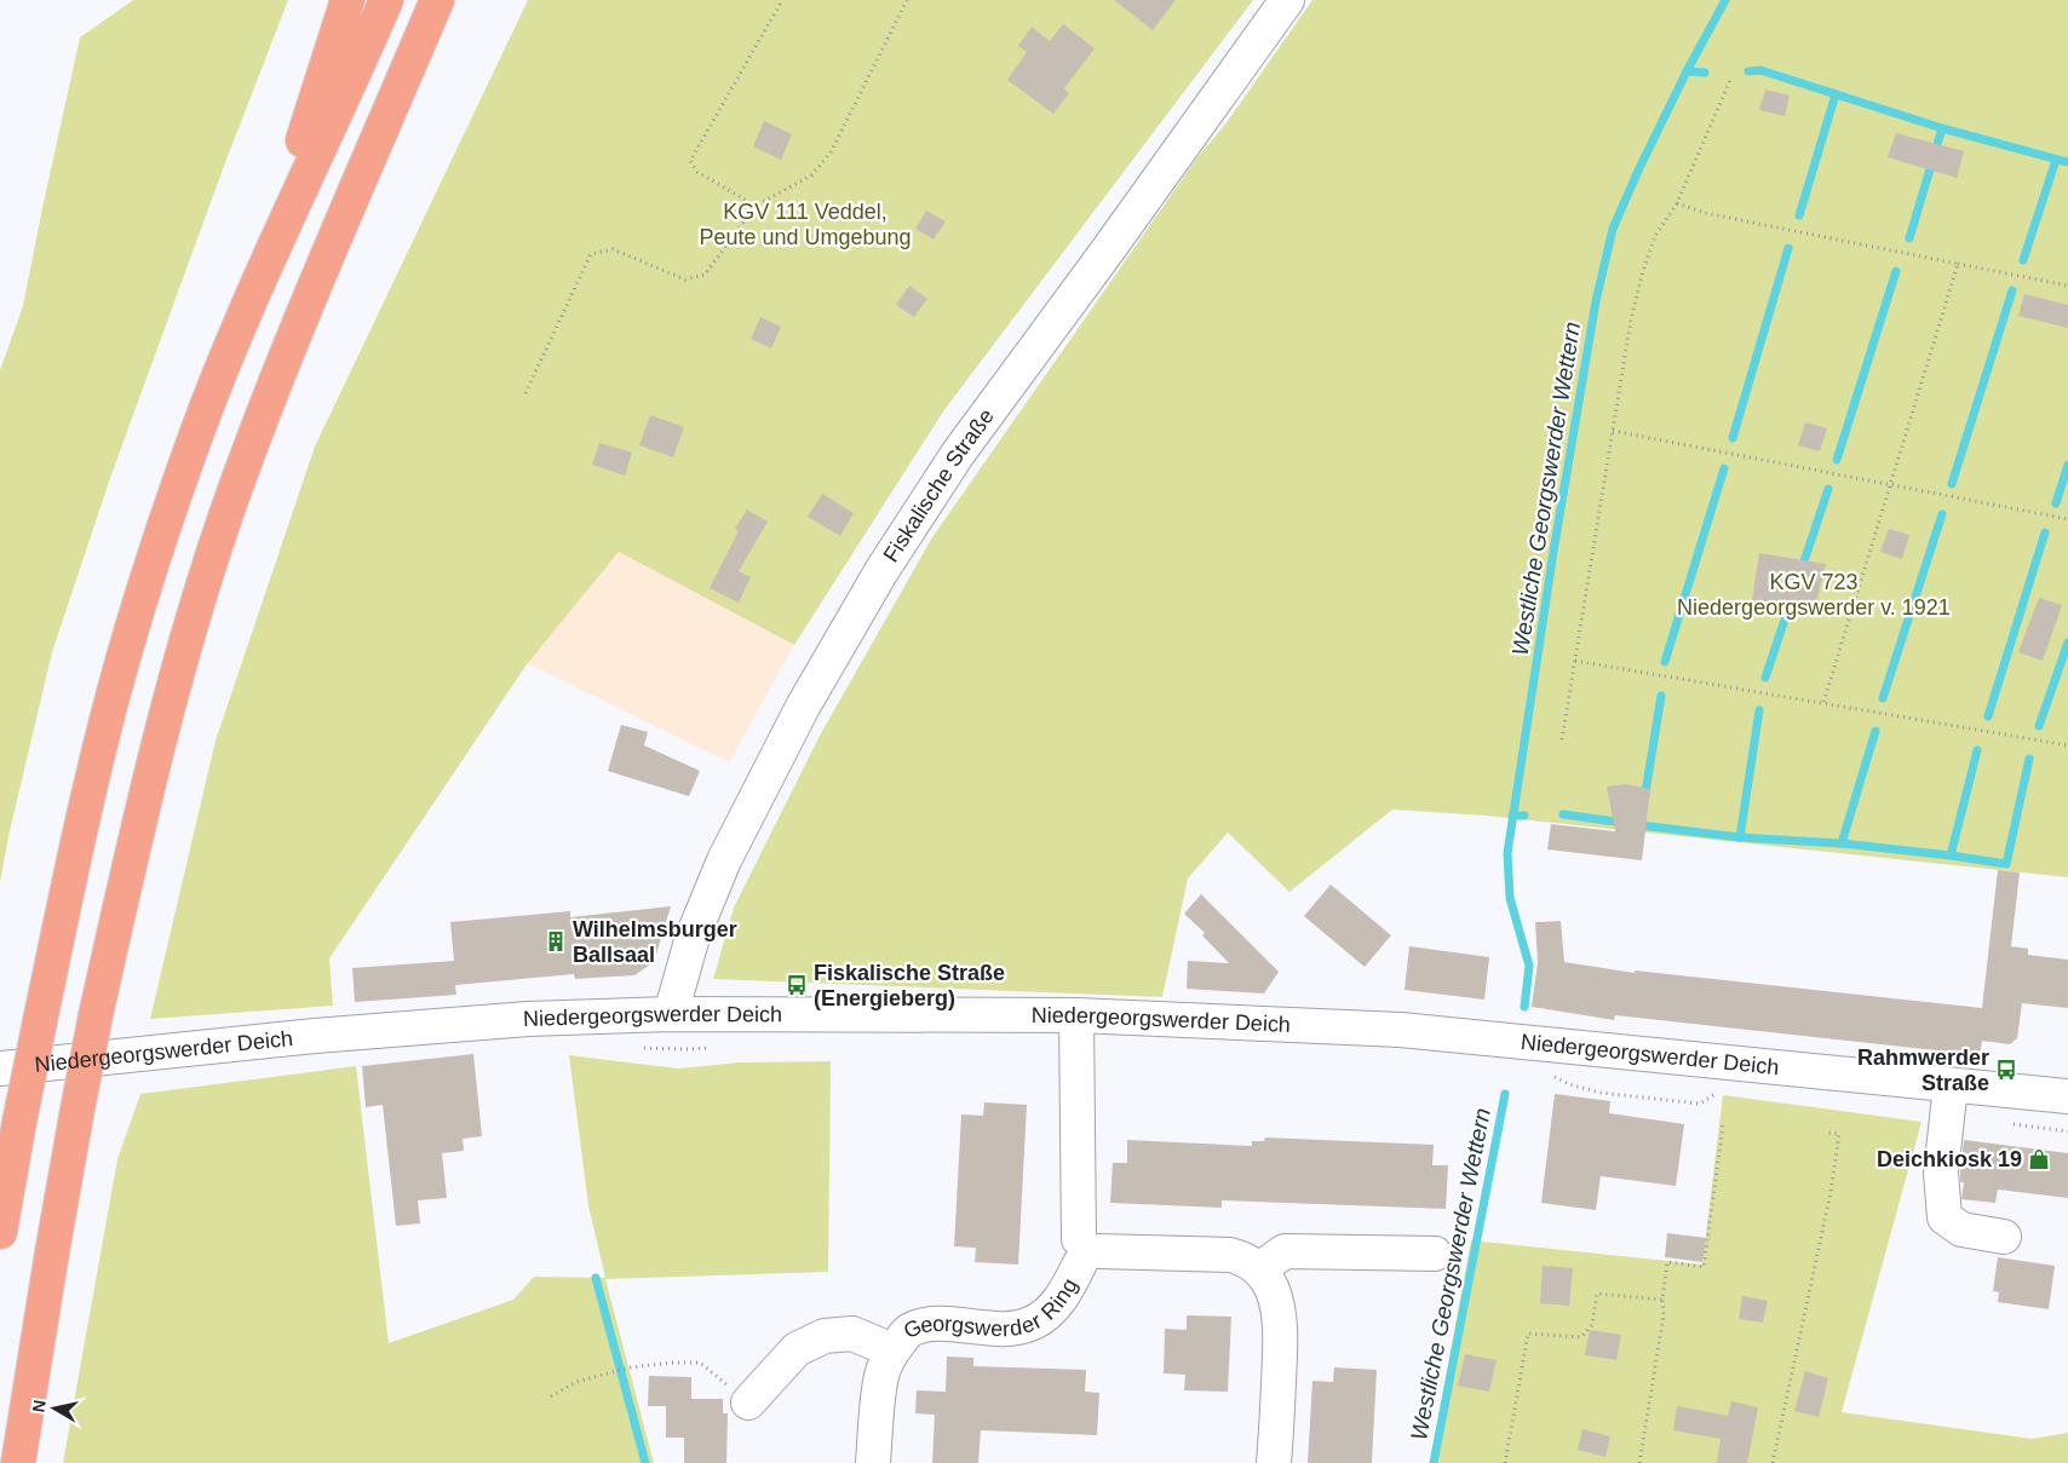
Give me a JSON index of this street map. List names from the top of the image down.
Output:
{
  "streets": {
    "street": ["Fiskalische Straße", "Niedergeorgswerder Deich", "Georgswerder Ring"]
  },
  "crossings": [
    ["Fiskalische Straße", "Niedergeorgswerder Deich"],
    ["Niedergeorgswerder Deich", "Georgswerder Ring"]
  ],
  "water": ["Westliche Georgswerder Wettern"],
  "parks": ["KGV 111 Veddel, Peute und Umgebung", "KGV 723 Niedergeorgswerder v. 1921"],
  "places": {
    "building": ["Wilhelmsburger Ballsaal"],
    "bus stop": ["Fiskalische Straße (Energieberg)", "Rahmwerder Straße"],
    "shop": ["Deichkiosk 19"]
  },
  "north": "left"
}
